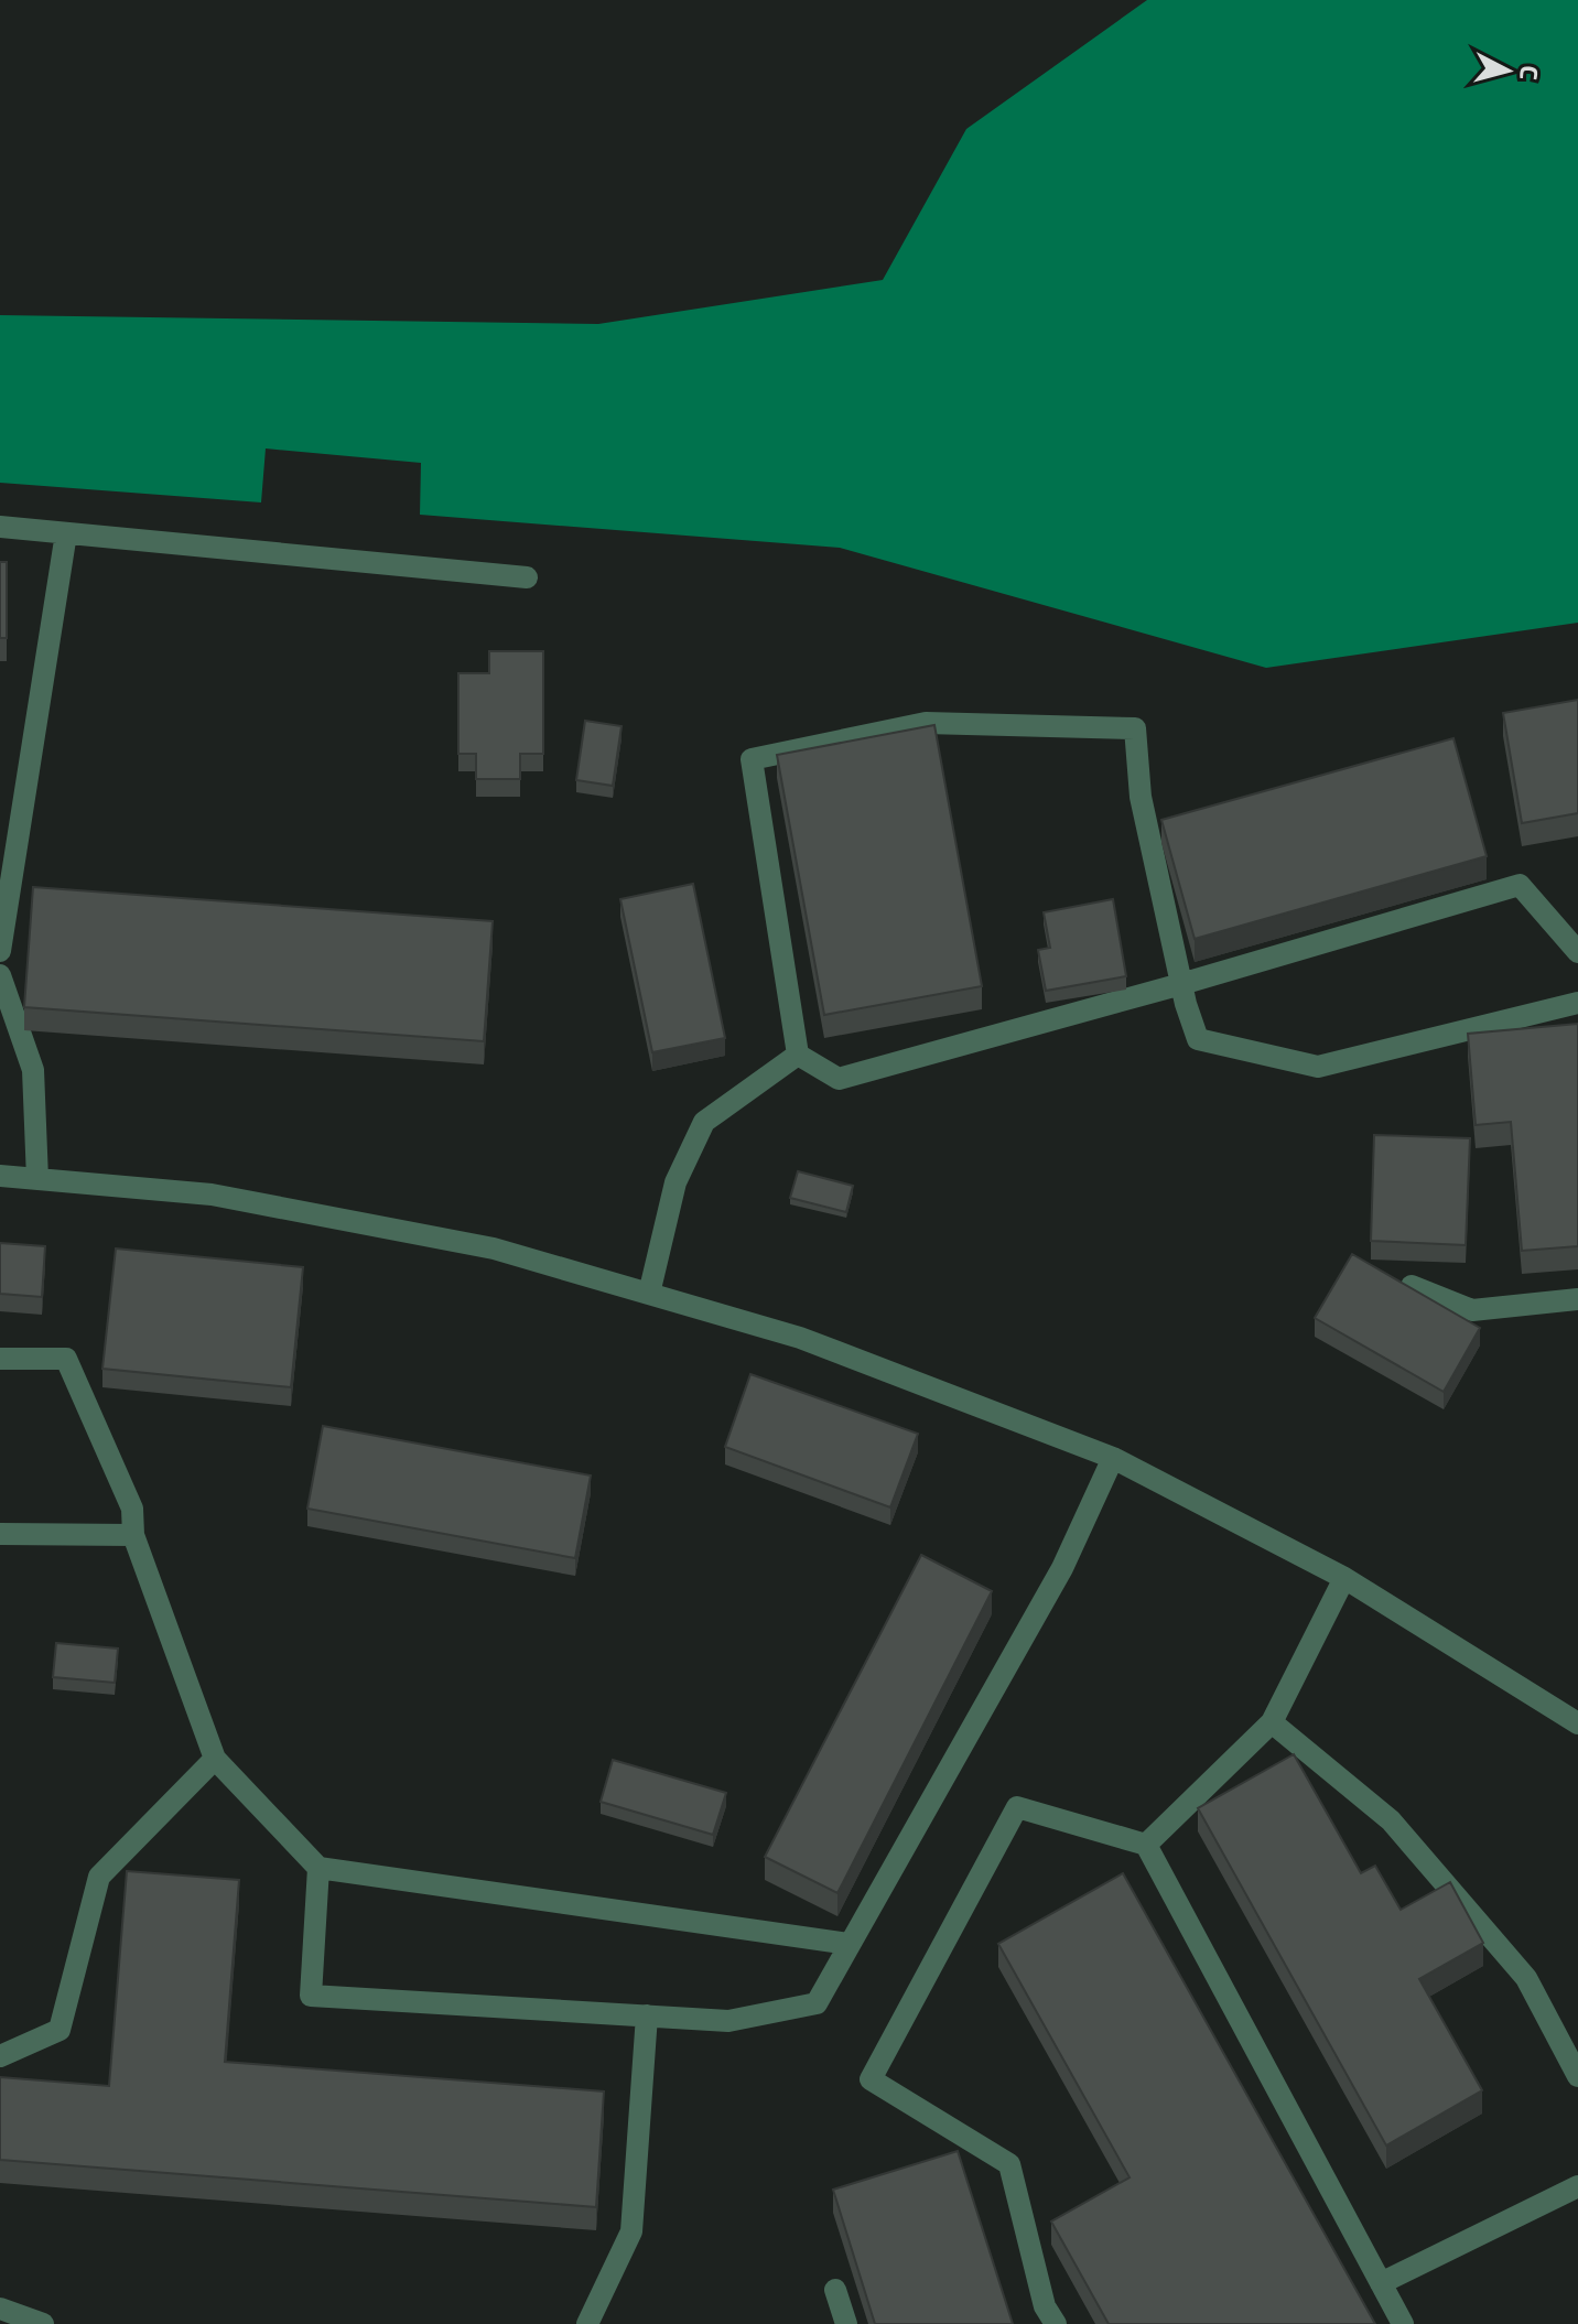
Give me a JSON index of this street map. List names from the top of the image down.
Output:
{
  "north": "right"
}
